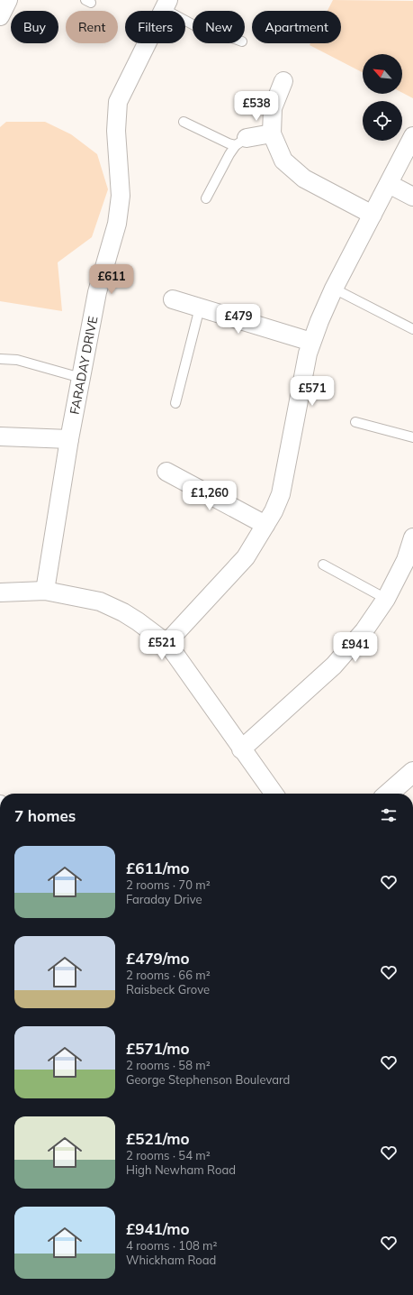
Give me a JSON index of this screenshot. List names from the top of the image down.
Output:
{
  "streets": {
    "street": ["FARADAY DRIVE"]
  },
  "north": "top left",
  "page": {
    "chip": [
      "Buy",
      "Rent",
      "Filters",
      "New",
      "Apartment"
    ],
    "price": [
      "£538",
      "£611",
      "£479",
      "£571",
      "£1,260",
      "£521",
      "£941"
    ],
    "heading": "7 homes",
    "list": [
      {
        "name": "£611/mo",
        "note": "2 rooms · 70 m² · Faraday Drive"
      },
      {
        "name": "£479/mo",
        "note": "2 rooms · 66 m² · Raisbeck Grove"
      },
      {
        "name": "£571/mo",
        "note": "2 rooms · 58 m² · George Stephenson Boulevard"
      },
      {
        "name": "£521/mo",
        "note": "2 rooms · 54 m² · High Newham Road"
      },
      {
        "name": "£941/mo",
        "note": "4 rooms · 108 m² · Whickham Road"
      }
    ]
  }
}
